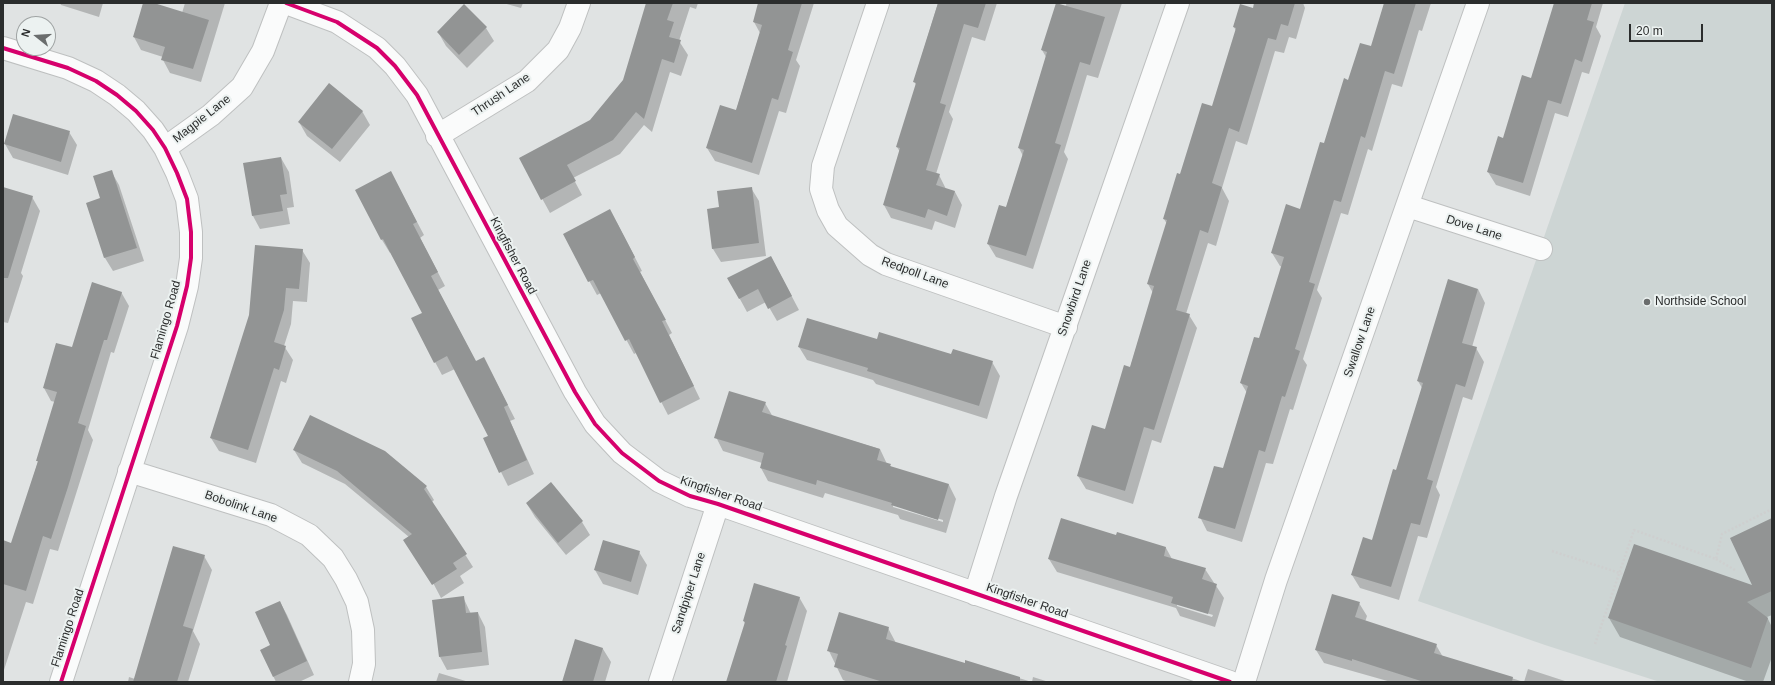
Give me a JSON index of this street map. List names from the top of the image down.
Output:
{
  "streets": {
    "street": [
      "Thrush Lane",
      "Magpie Lane",
      "Dove Lane",
      "Kingfisher Road",
      "Redpoll Lane",
      "Snowbird Lane",
      "Flamingo Road",
      "Swallow Lane",
      "Bobolink Lane",
      "Sandpiper Lane"
    ]
  },
  "crossings": [
    ["Thrush Lane", "Kingfisher Road"],
    ["Magpie Lane", "Flamingo Road"],
    ["Dove Lane", "Swallow Lane"],
    ["Kingfisher Road", "Snowbird Lane"],
    ["Kingfisher Road", "Sandpiper Lane"],
    ["Redpoll Lane", "Snowbird Lane"],
    ["Flamingo Road", "Bobolink Lane"]
  ],
  "places": ["Northside School"],
  "scale_bar": "20 m",
  "north": "left"
}
